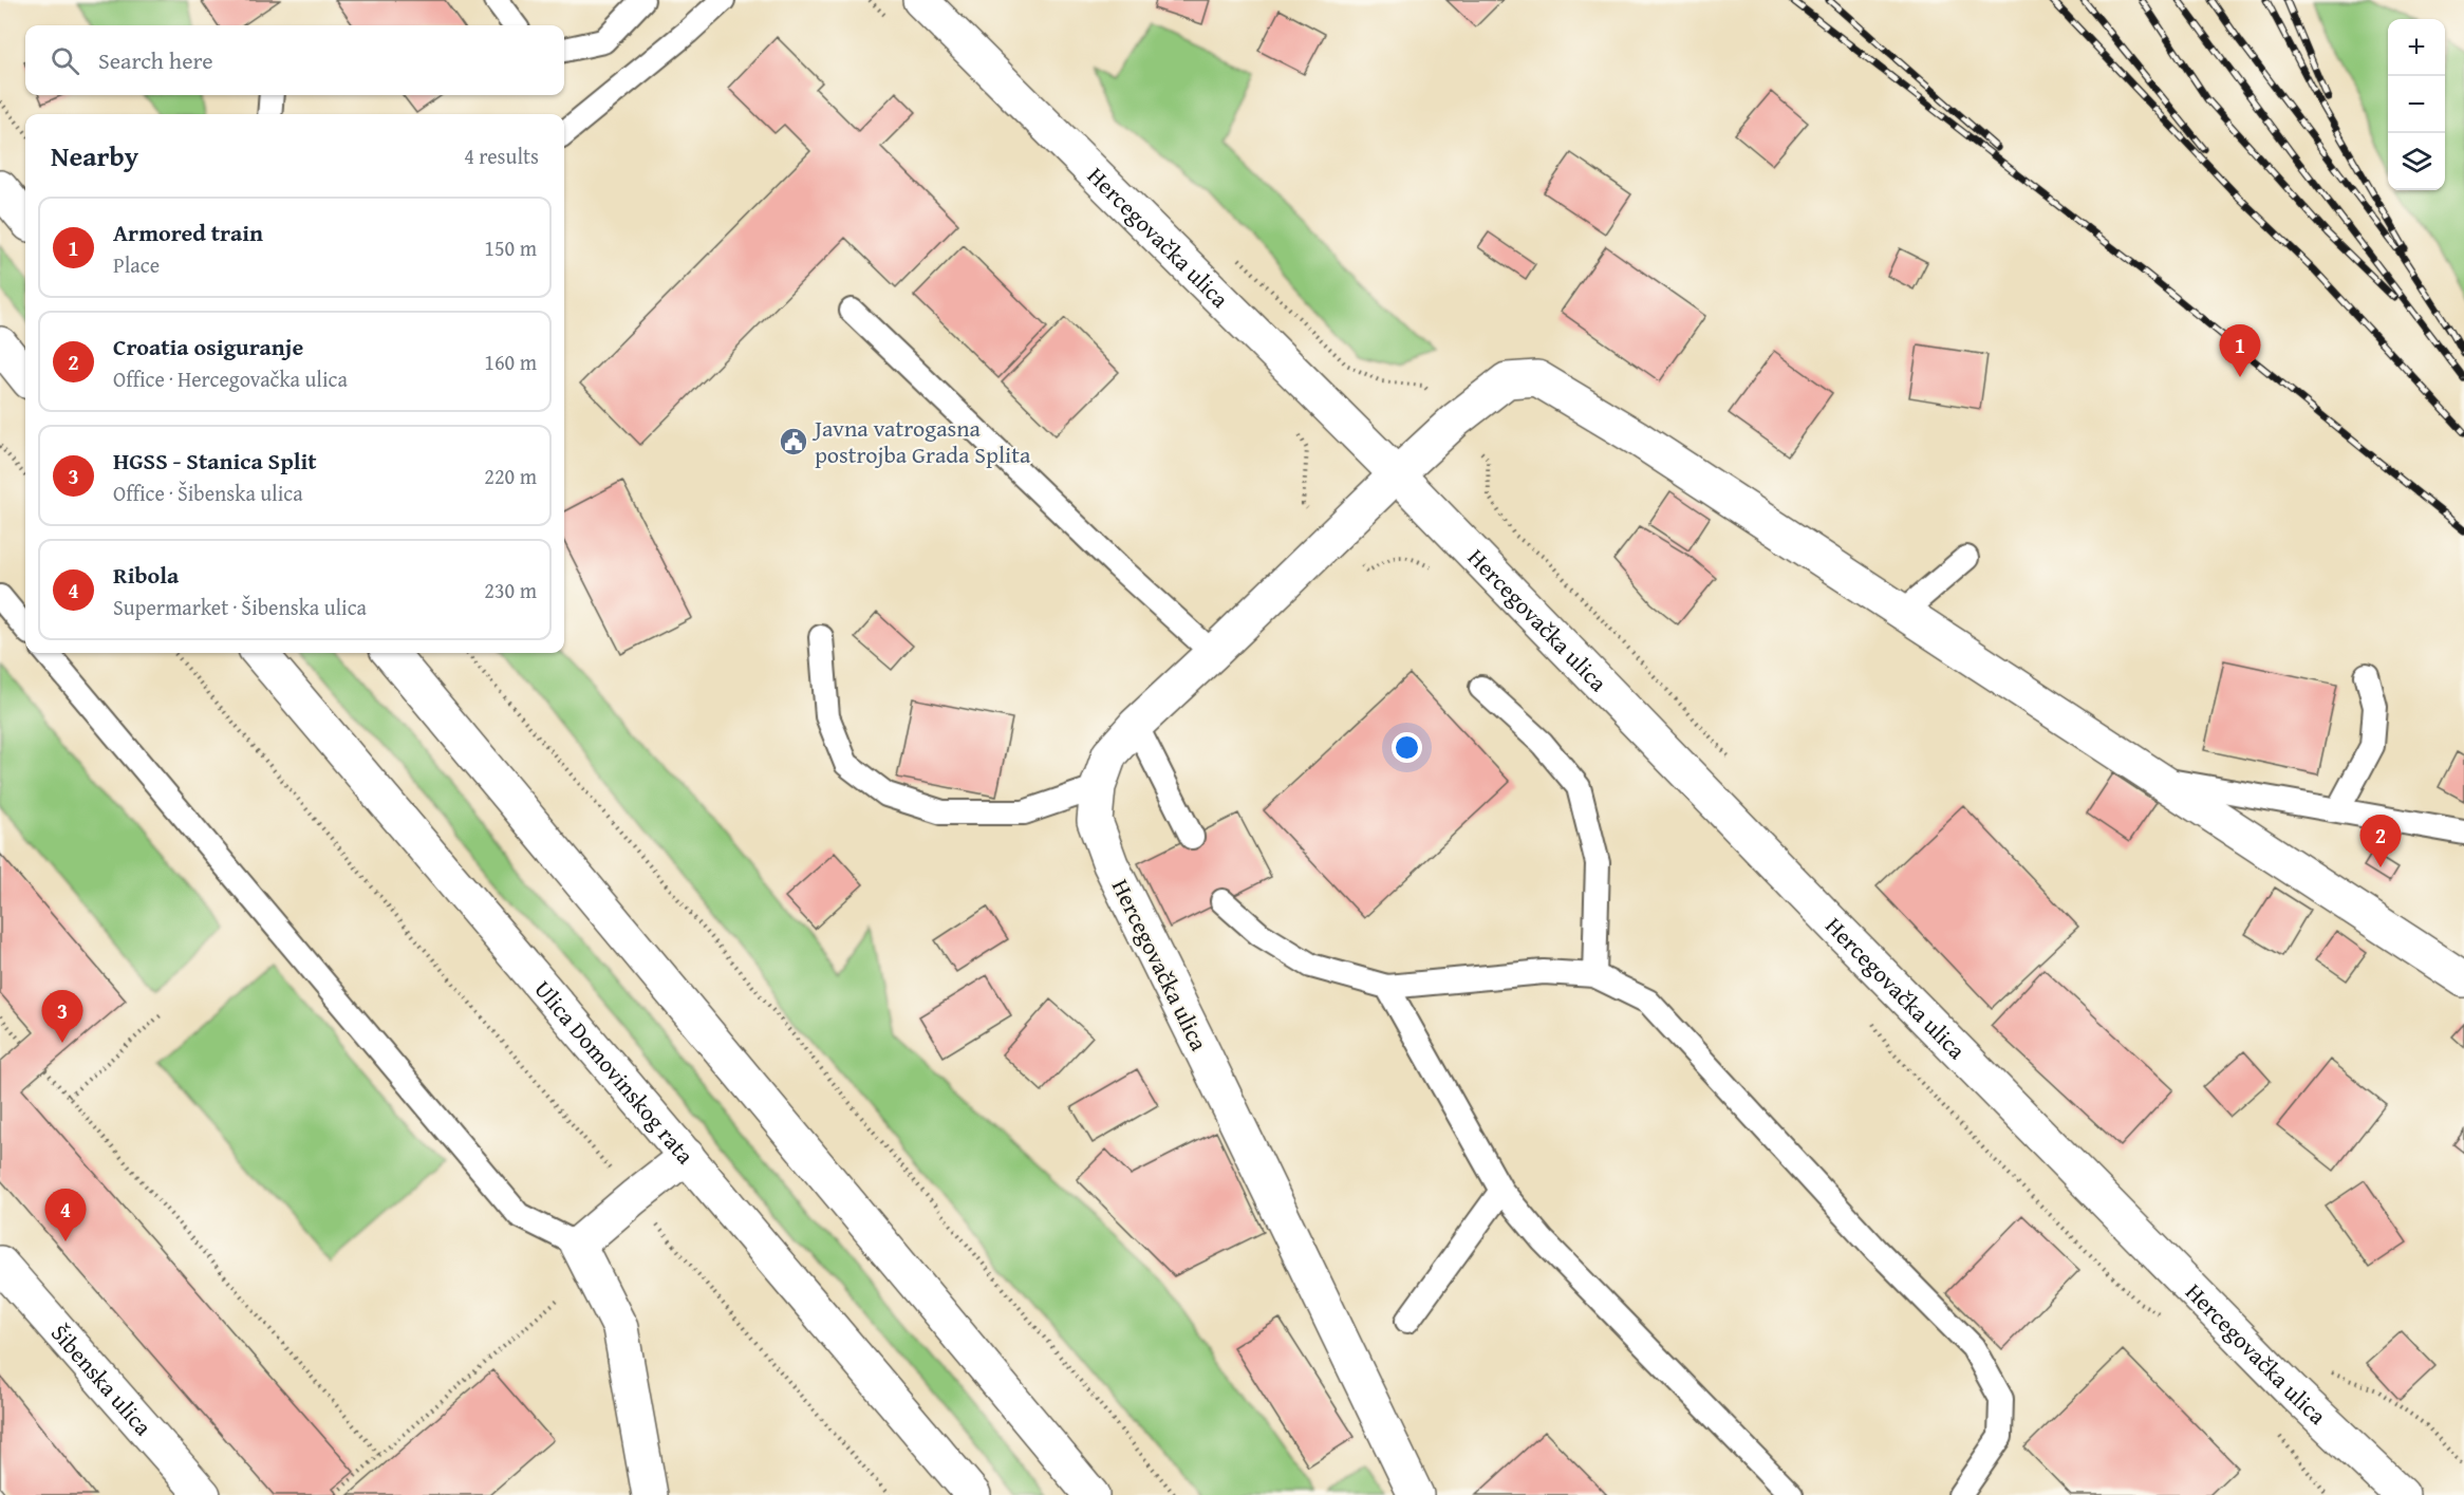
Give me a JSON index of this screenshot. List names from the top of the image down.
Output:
{
  "streets": {
    "street": ["Hercegovačka ulica", "Ulica Domovinskog rata", "Šibenska ulica"]
  },
  "places": {
    "public building": ["Javna vatrogasna postrojba Grada Splita"]
  },
  "page": {
    "map_buttons": ["+", "−"],
    "search": "Search here",
    "heading": ["Nearby", "4 results"],
    "list": [
      {
        "mark": "1",
        "name": "Armored train",
        "note": "Place",
        "value": "150 m"
      },
      {
        "mark": "2",
        "name": "Croatia osiguranje",
        "note": "Office · Hercegovačka ulica",
        "value": "160 m"
      },
      {
        "mark": "3",
        "name": "HGSS - Stanica Split",
        "note": "Office · Šibenska ulica",
        "value": "220 m"
      },
      {
        "mark": "4",
        "name": "Ribola",
        "note": "Supermarket · Šibenska ulica",
        "value": "230 m"
      }
    ],
    "pins": [
      "1",
      "2",
      "3",
      "4"
    ]
  }
}
